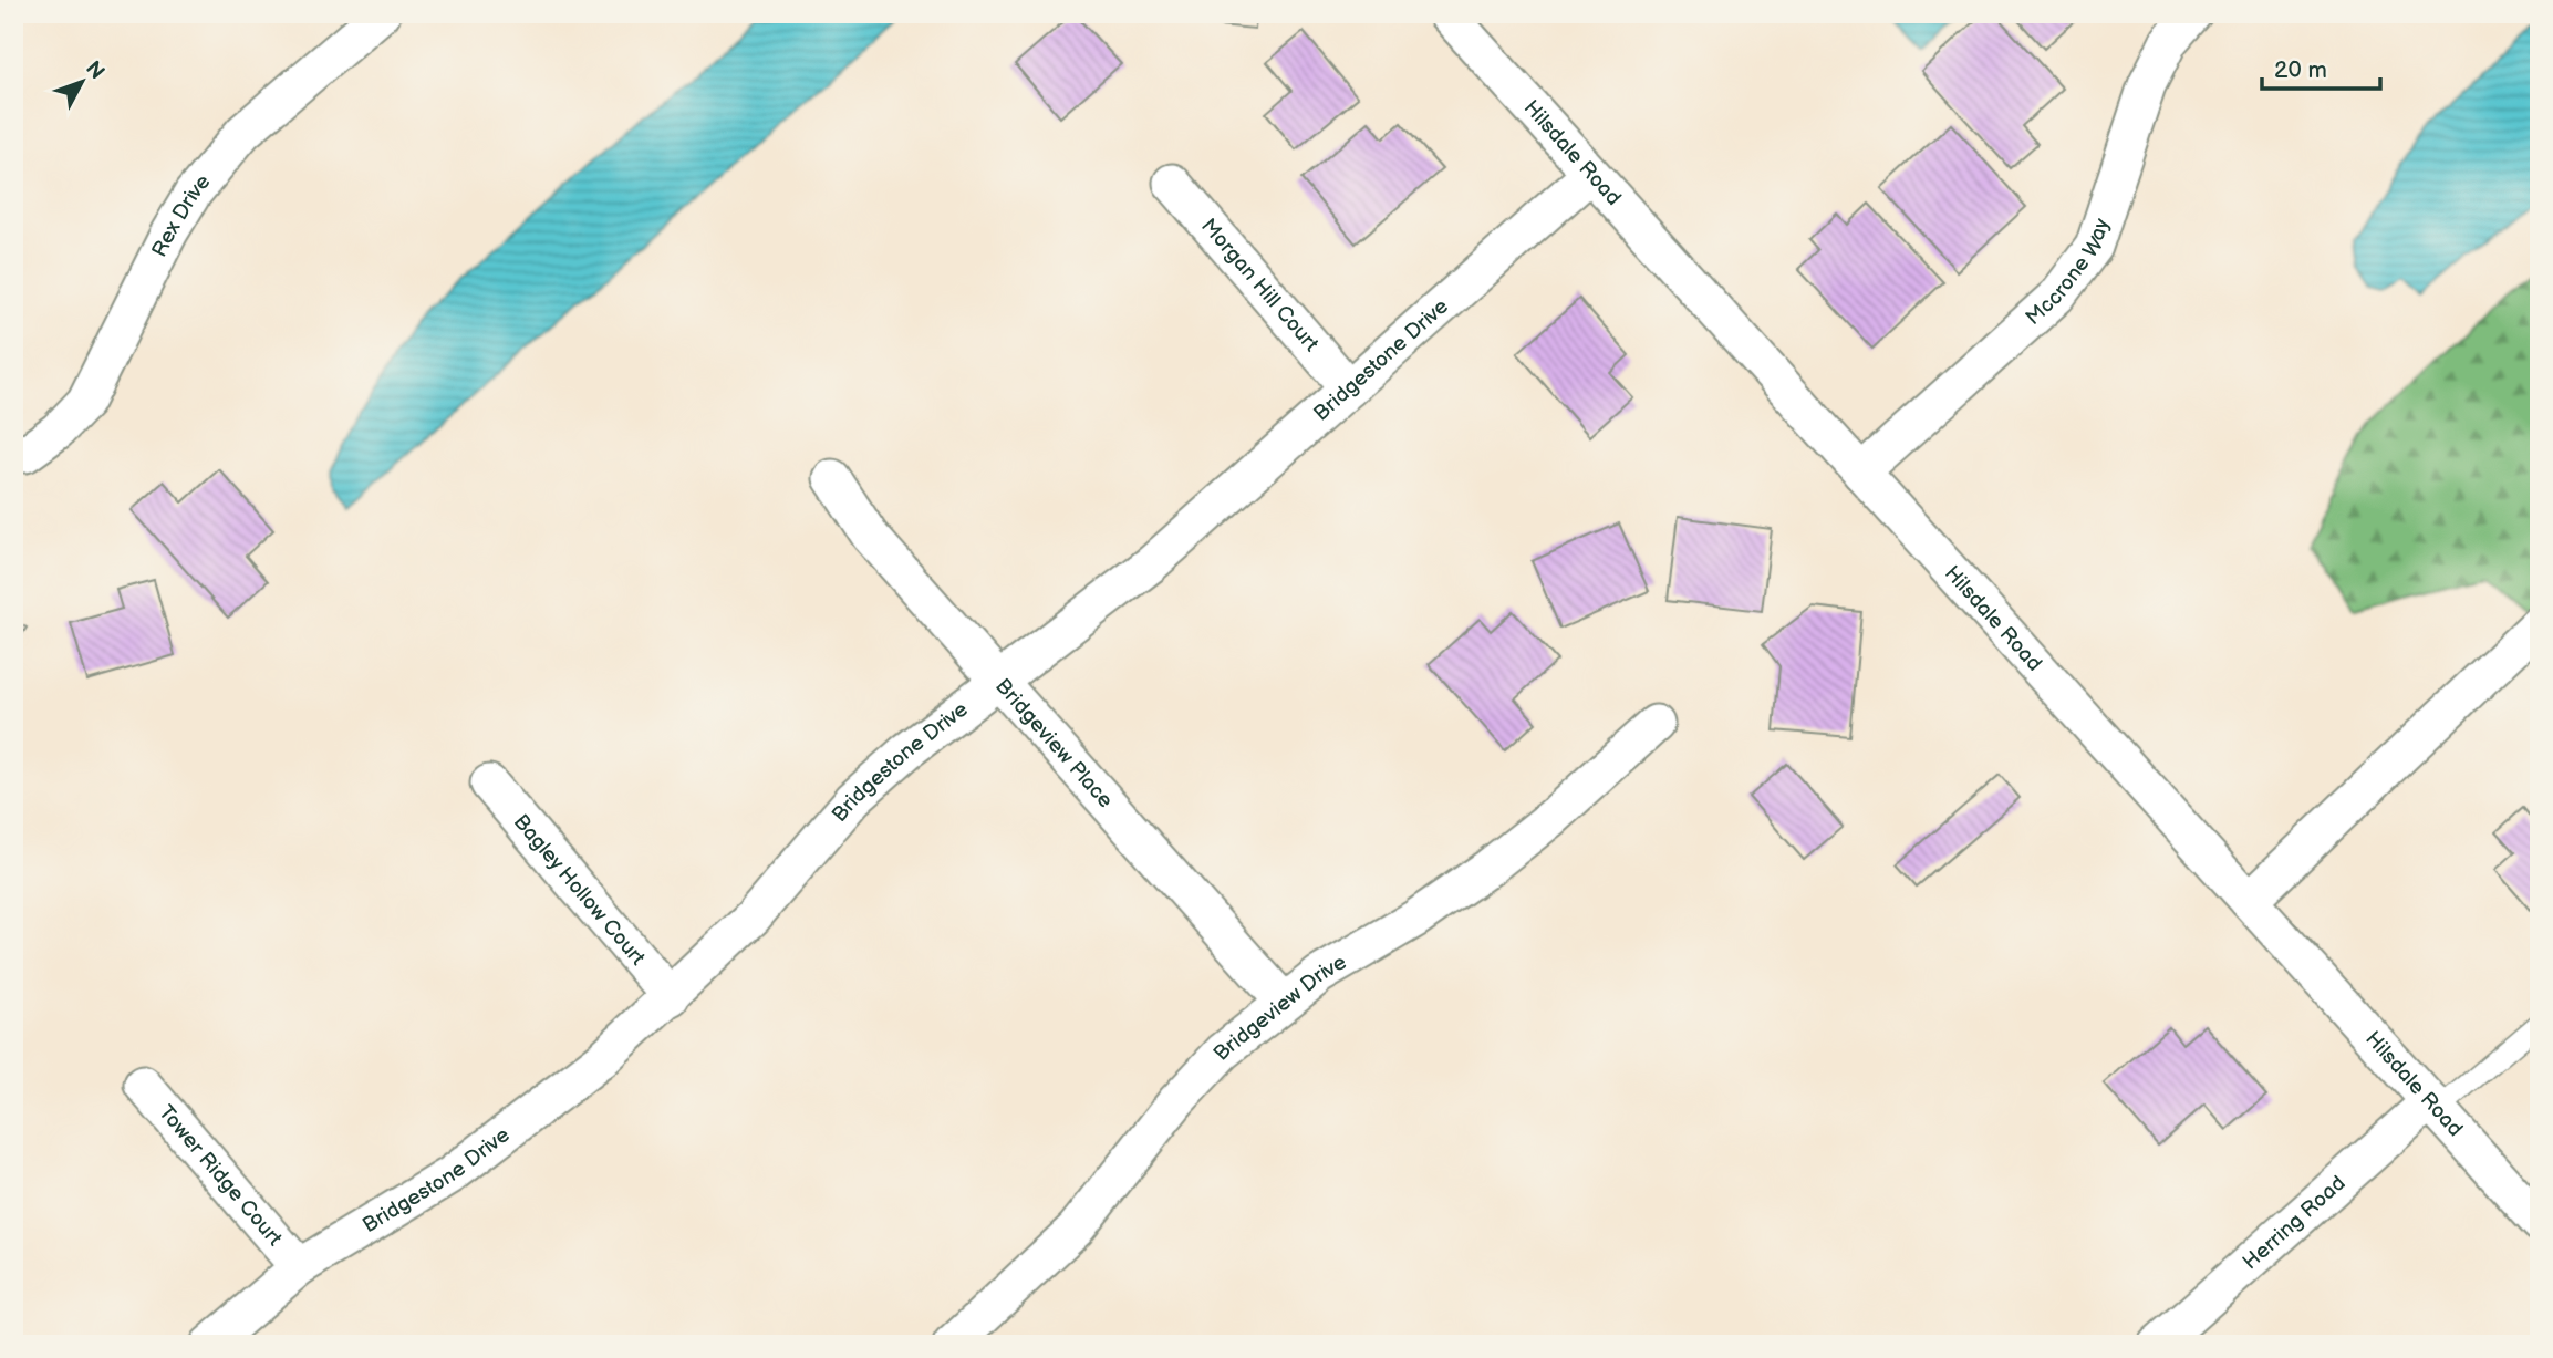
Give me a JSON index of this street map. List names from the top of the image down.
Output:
{
  "streets": {
    "street": [
      "Hilsdale Road",
      "Rex Drive",
      "Mccrone Way",
      "Morgan Hill Court",
      "Bridgestone Drive",
      "Bridgeview Place",
      "Bagley Hollow Court",
      "Bridgeview Drive",
      "Tower Ridge Court",
      "Herring Road"
    ]
  },
  "crossings": [
    ["Hilsdale Road", "Mccrone Way"],
    ["Hilsdale Road", "Bridgestone Drive"],
    ["Hilsdale Road", "Herring Road"],
    ["Morgan Hill Court", "Bridgestone Drive"],
    ["Bridgestone Drive", "Bridgeview Place"],
    ["Bridgestone Drive", "Bagley Hollow Court"],
    ["Bridgestone Drive", "Tower Ridge Court"],
    ["Bridgeview Place", "Bridgeview Drive"]
  ],
  "scale_bar": "20 m",
  "north": "top right"
}
